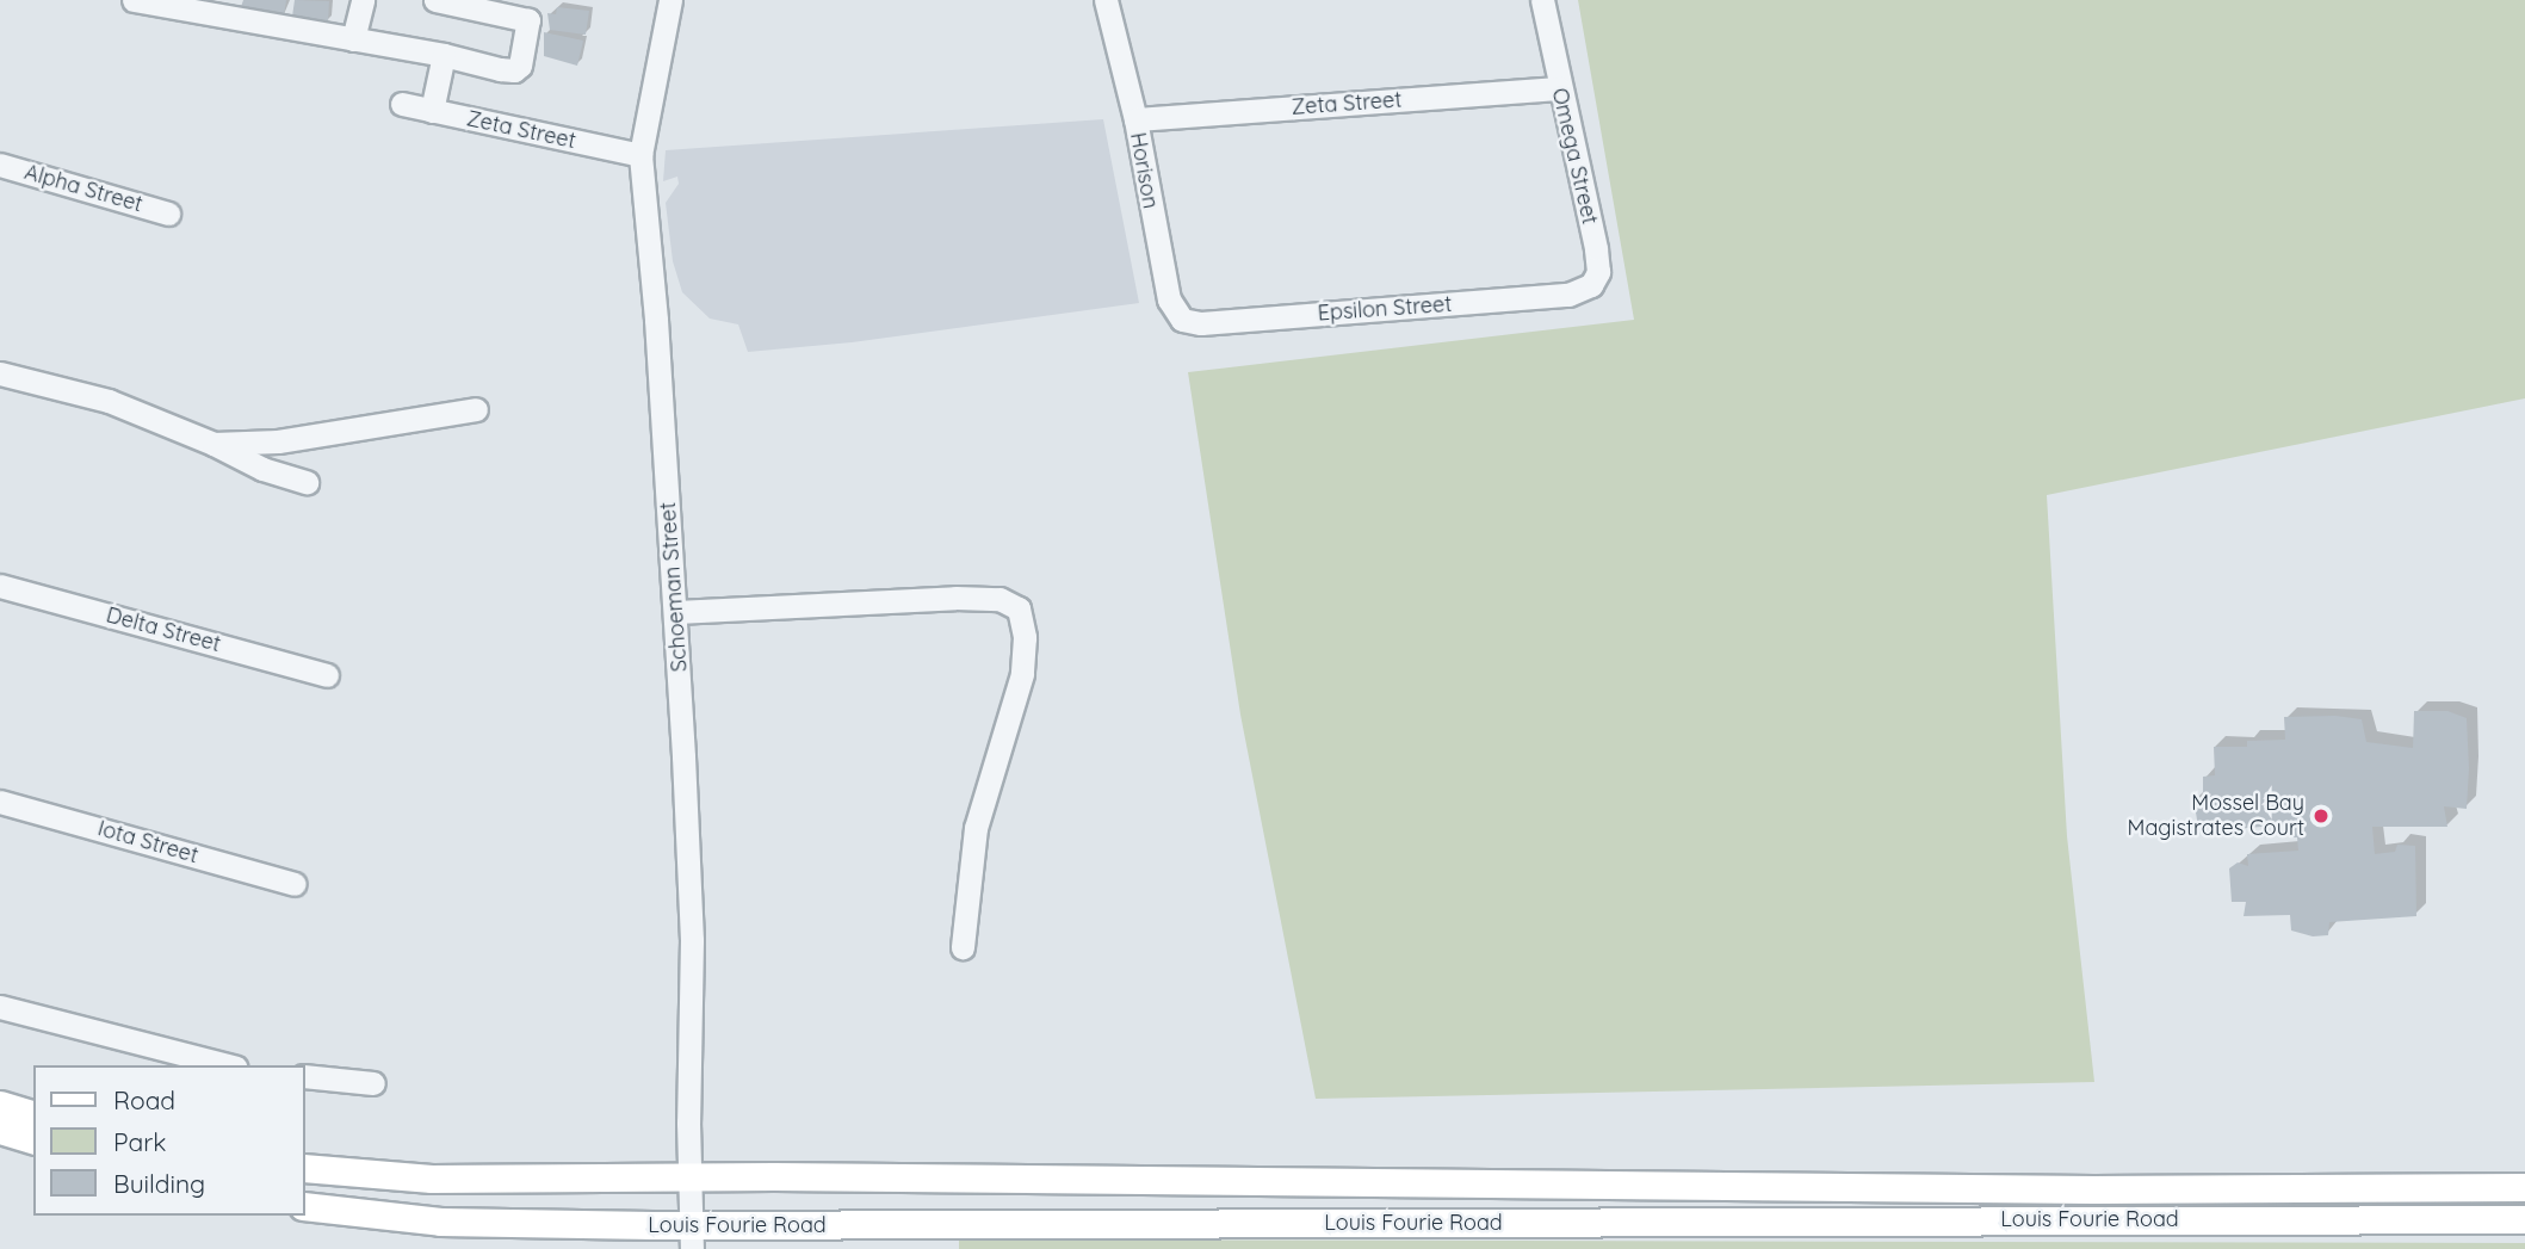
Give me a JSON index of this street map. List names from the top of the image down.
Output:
{
  "streets": {
    "main road": ["Louis Fourie Road"],
    "street": [
      "Zeta Street",
      "Omega Street",
      "Horison",
      "Alpha Street",
      "Epsilon Street",
      "Schoeman Street",
      "Delta Street",
      "Iota Street"
    ]
  },
  "crossings": [
    ["Zeta Street", "Omega Street"],
    ["Zeta Street", "Horison"],
    ["Zeta Street", "Schoeman Street"],
    ["Omega Street", "Epsilon Street"],
    ["Horison", "Epsilon Street"],
    ["Schoeman Street", "Louis Fourie Road"]
  ],
  "places": ["Mossel Bay Magistrates Court"],
  "legend": ["Road", "Park", "Building"]
}
